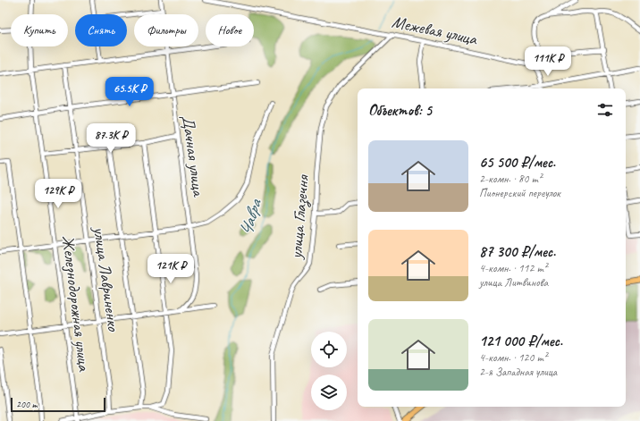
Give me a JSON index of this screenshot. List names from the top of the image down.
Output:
{
  "streets": {
    "street": [
      "Межевая улица",
      "Дачная улица",
      "улица Глазечня",
      "улица Лавриненко",
      "Железнодорожная улица"
    ]
  },
  "crossings": [
    ["Межевая улица", "улица Глазечня"]
  ],
  "water": ["Чавра"],
  "scale_bar": "200 m",
  "page": {
    "chip": [
      "Купить",
      "Снять",
      "Фильтры",
      "Новое"
    ],
    "price": [
      "111K ₽",
      "65.5K ₽",
      "87.3K ₽",
      "129K ₽",
      "121K ₽"
    ],
    "heading": "Объектов: 5",
    "list": [
      {
        "name": "65 500 ₽/мес.",
        "note": "2-комн. · 80 m² · Пионерский переулок"
      },
      {
        "name": "87 300 ₽/мес.",
        "note": "4-комн. · 112 m² · улица Литвинова"
      },
      {
        "name": "121 000 ₽/мес.",
        "note": "4-комн. · 120 m² · 2-я Западная улица"
      }
    ],
    "scale": "200 m"
  }
}
